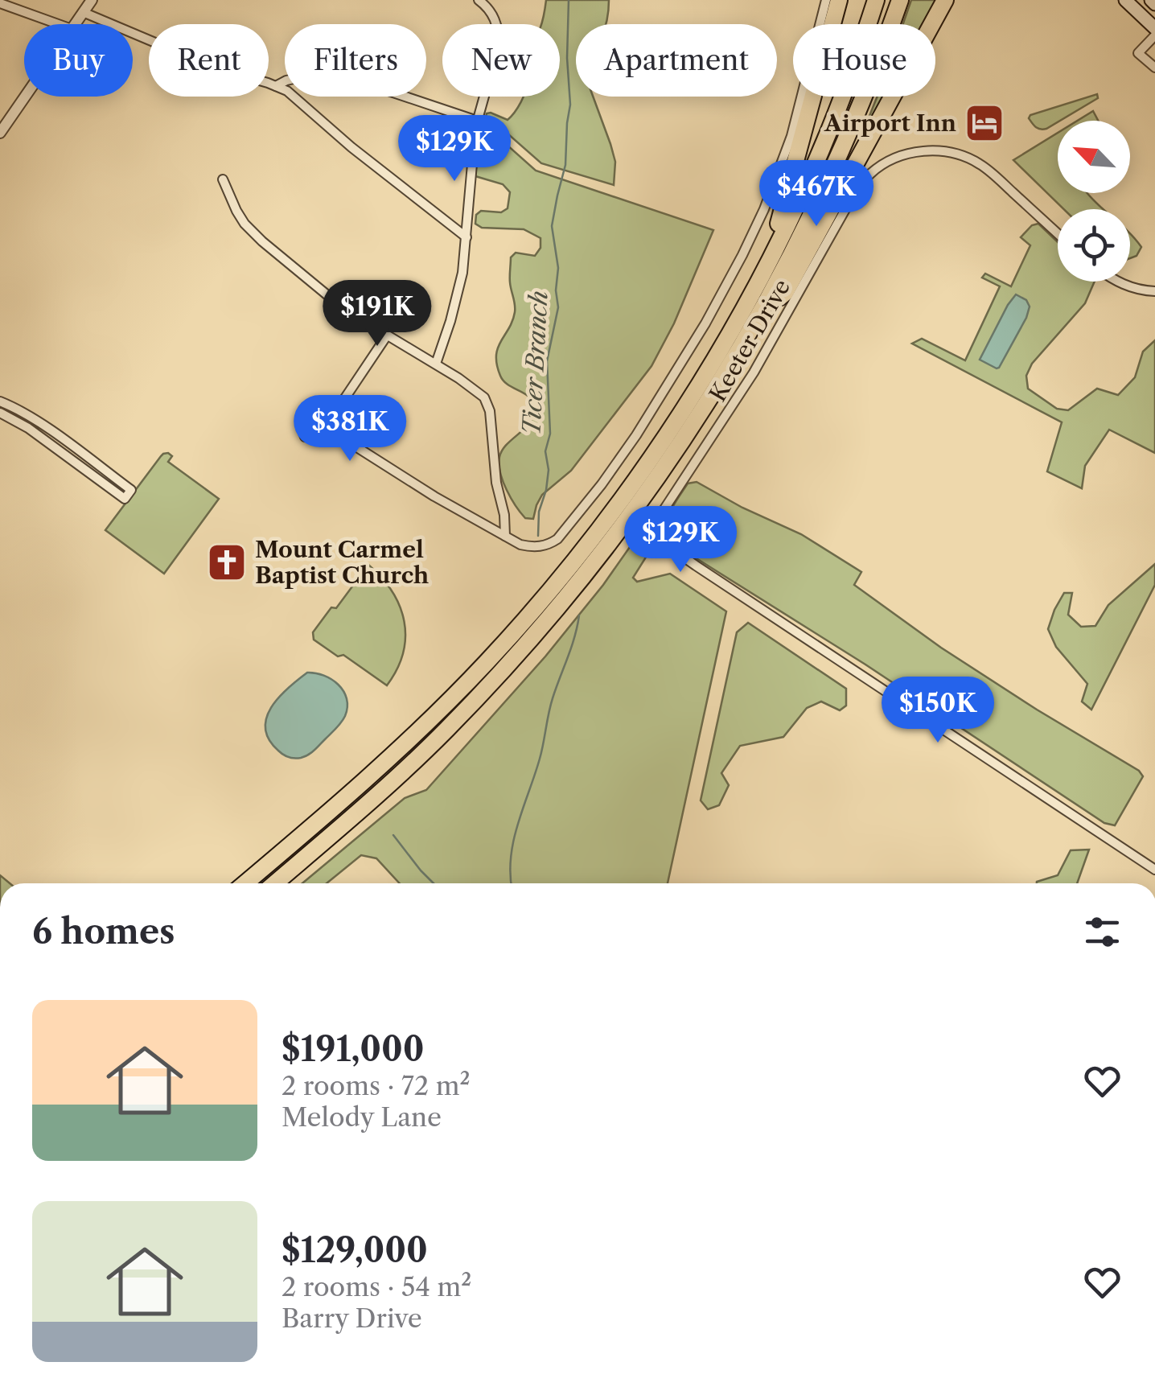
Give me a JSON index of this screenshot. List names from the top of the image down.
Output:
{
  "streets": {
    "street": ["Keeter Drive"]
  },
  "water": ["Ticer Branch"],
  "places": {
    "hotel": ["Airport Inn"],
    "church": ["Mount Carmel Baptist Church"]
  },
  "north": "top left",
  "page": {
    "chip": [
      "Buy",
      "Rent",
      "Filters",
      "New",
      "Apartment",
      "House"
    ],
    "price": [
      "$129K",
      "$467K",
      "$191K",
      "$381K",
      "$129K",
      "$150K"
    ],
    "heading": "6 homes",
    "list": [
      {
        "name": "$191,000",
        "note": "2 rooms · 72 m² · Melody Lane"
      },
      {
        "name": "$129,000",
        "note": "2 rooms · 54 m² · Barry Drive"
      }
    ]
  }
}
